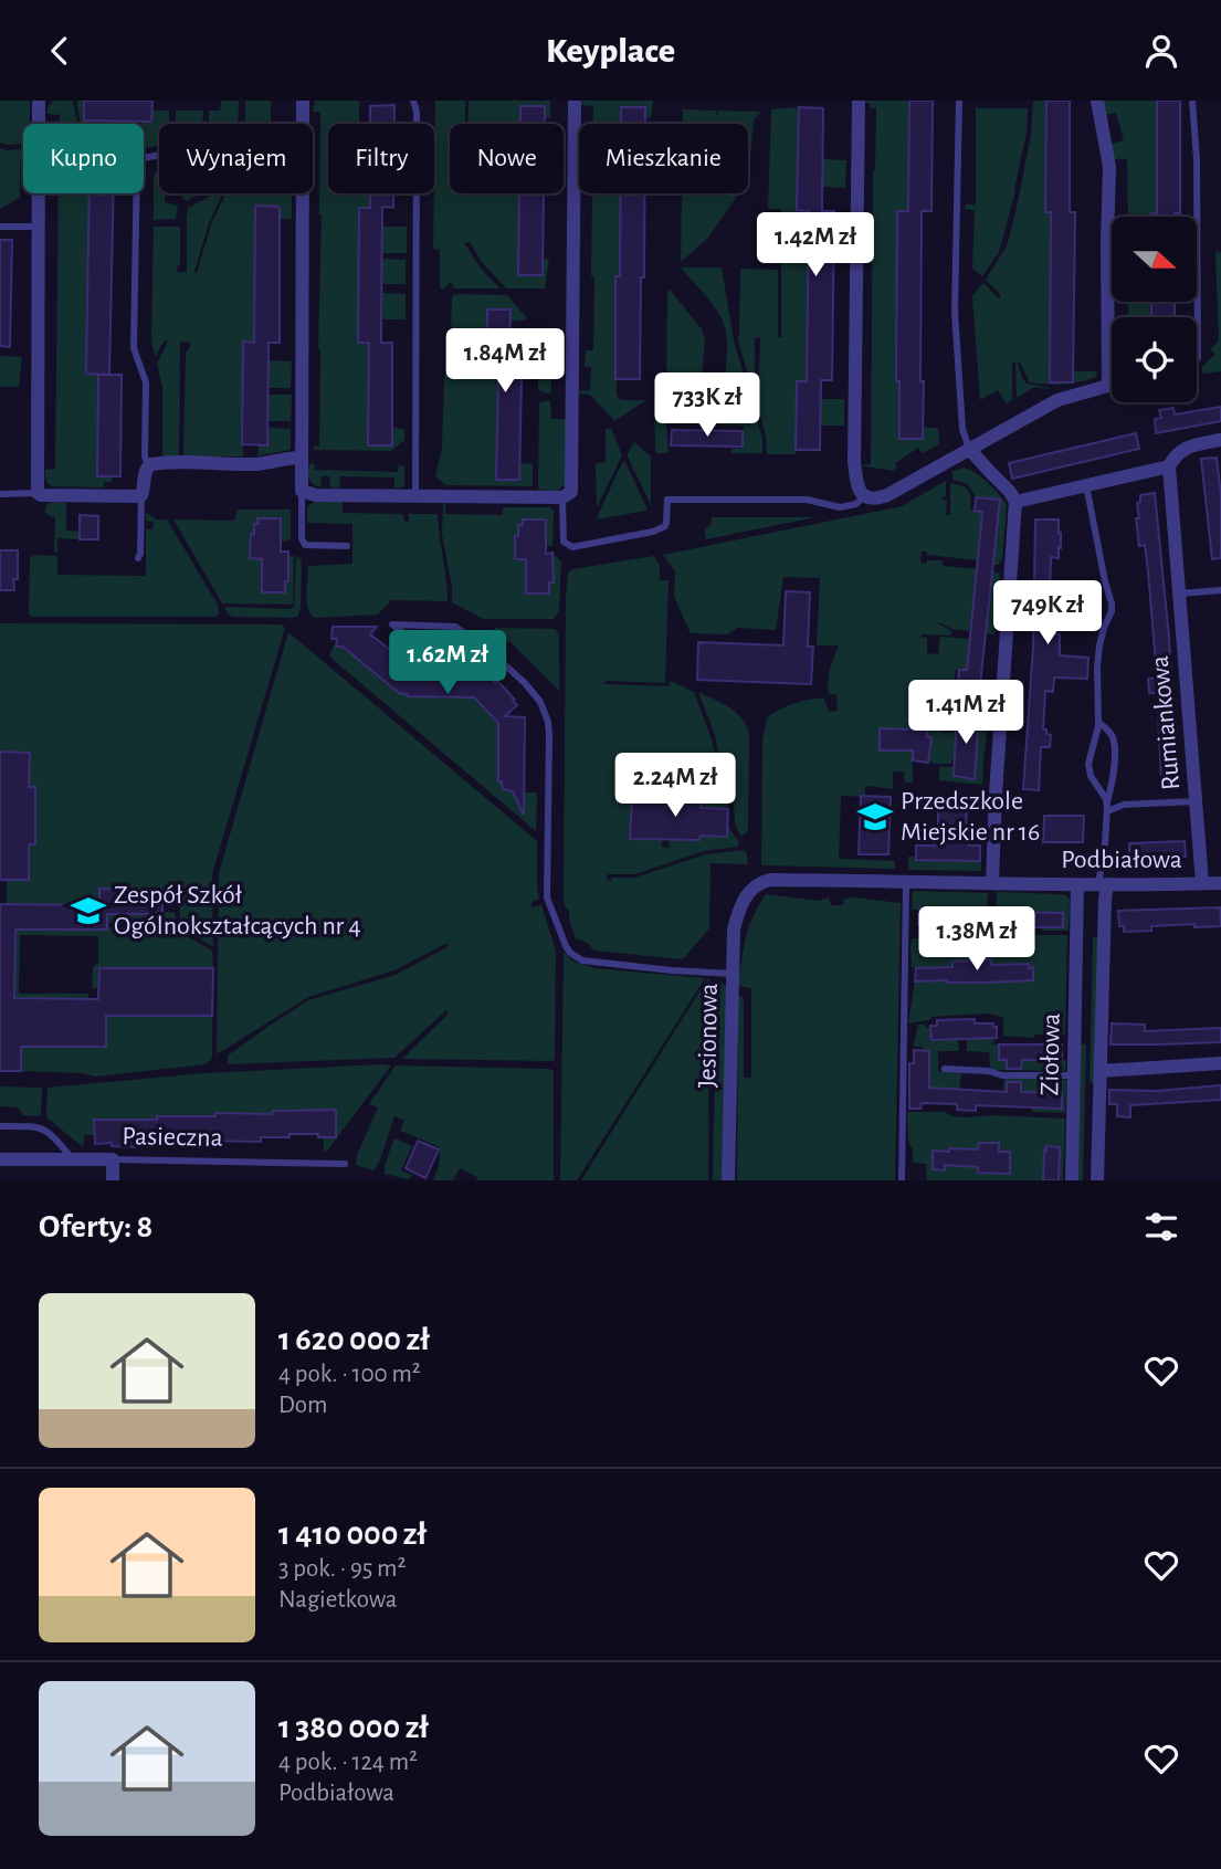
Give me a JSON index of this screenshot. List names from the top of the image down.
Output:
{
  "streets": {
    "street": [
      "Rumiankowa",
      "Podbiałowa",
      "Jesionowa",
      "Ziołowa",
      "Pasieczna"
    ]
  },
  "crossings": [
    ["Rumiankowa", "Podbiałowa"],
    ["Podbiałowa", "Jesionowa"],
    ["Podbiałowa", "Ziołowa"]
  ],
  "places": {
    "school or university": ["Przedszkole Miejskie nr 16", "Zespół Szkół Ogólnokształcących nr 4"]
  },
  "north": "right",
  "page": {
    "header": "Keyplace",
    "chip": [
      "Kupno",
      "Wynajem",
      "Filtry",
      "Nowe",
      "Mieszkanie"
    ],
    "price": [
      "1.42M zł",
      "1.84M zł",
      "733K zł",
      "749K zł",
      "1.62M zł",
      "1.41M zł",
      "2.24M zł",
      "1.38M zł"
    ],
    "heading": "Oferty: 8",
    "list": [
      {
        "name": "1 620 000 zł",
        "note": "4 pok. · 100 m² · Dom"
      },
      {
        "name": "1 410 000 zł",
        "note": "3 pok. · 95 m² · Nagietkowa"
      },
      {
        "name": "1 380 000 zł",
        "note": "4 pok. · 124 m² · Podbiałowa"
      }
    ]
  }
}
